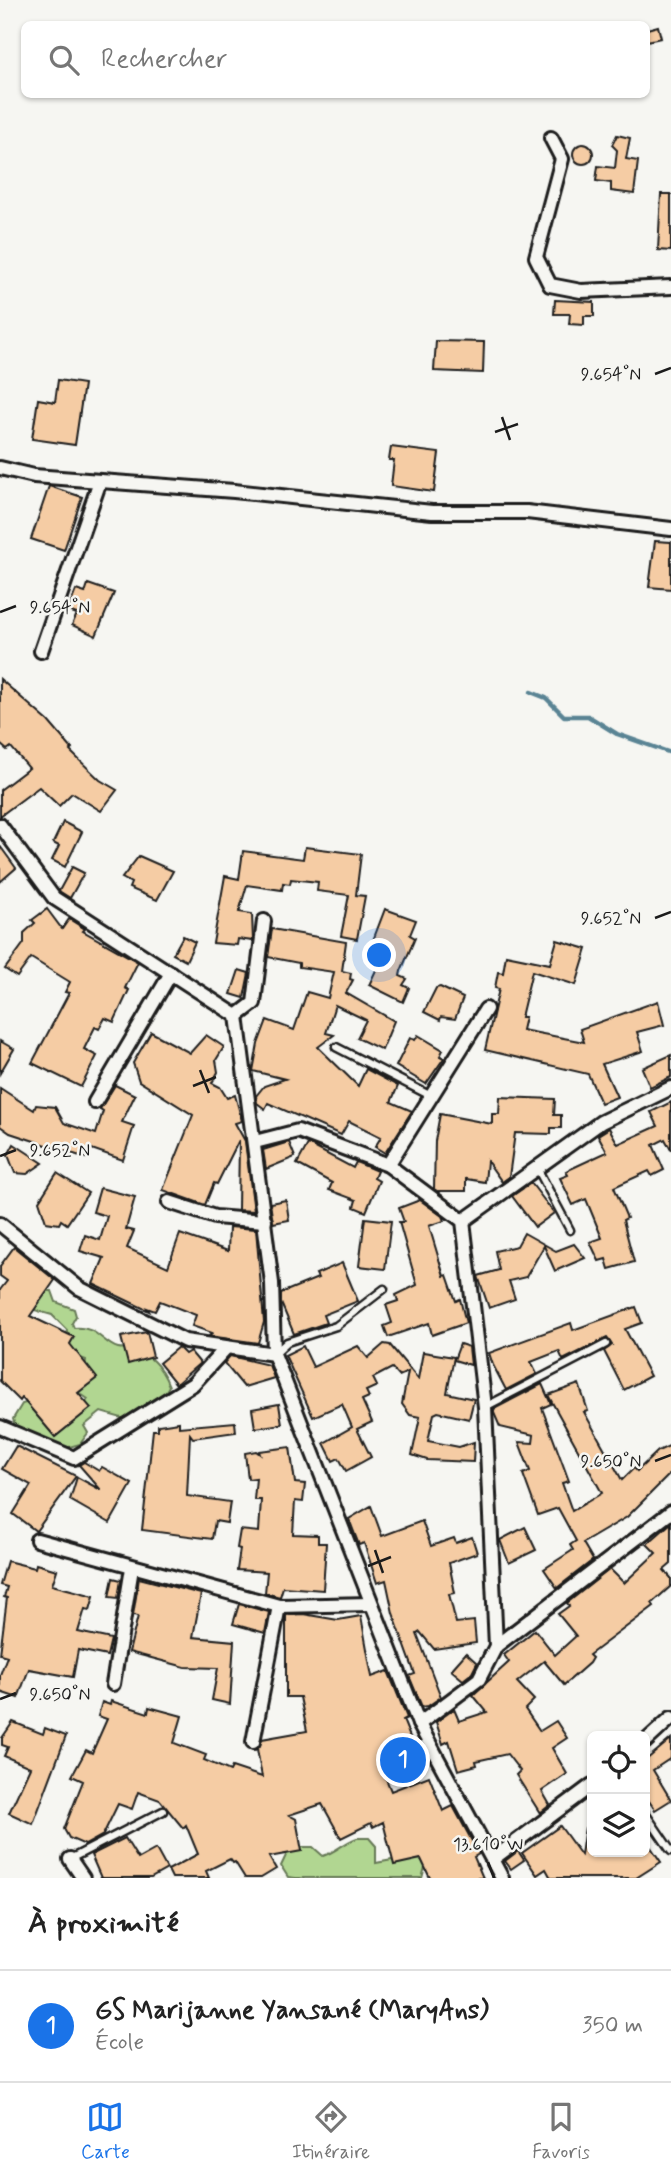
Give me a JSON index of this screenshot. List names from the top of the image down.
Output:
{
  "page": {
    "search": "Rechercher",
    "pins": "1",
    "heading": "À proximité",
    "list": [
      {
        "mark": "1",
        "name": "GS Marijanne Yansané (MaryAns)",
        "note": "École",
        "value": "350 m"
      }
    ],
    "nav": ["Carte", "Itinéraire", "Favoris"]
  },
  "coordinates": [
    "9.654°N",
    "9.652°N",
    "9.650°N",
    "13.610°W"
  ]
}
